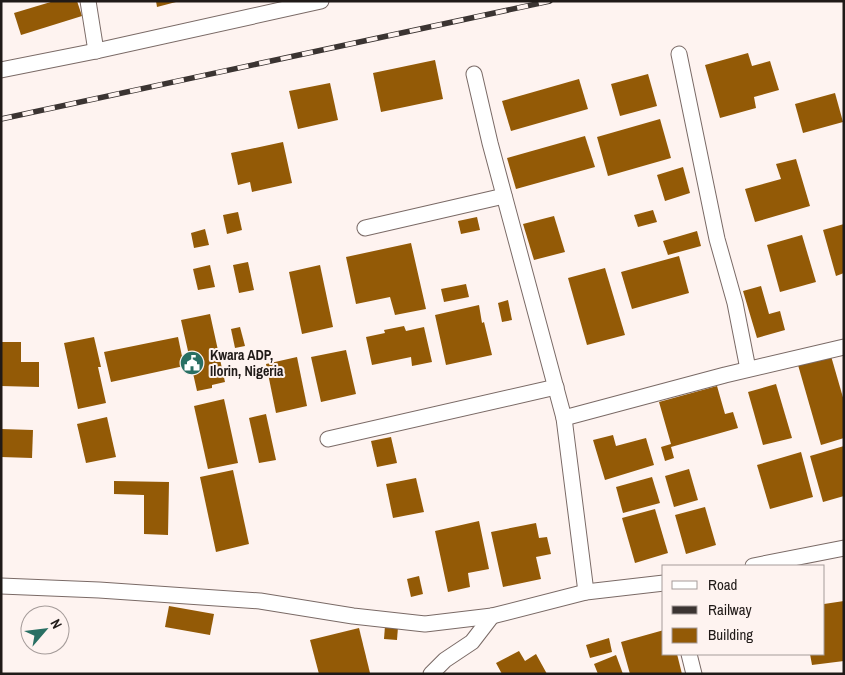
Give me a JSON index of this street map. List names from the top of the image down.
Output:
{
  "places": {
    "public building": ["Kwara ADP, Ilorin, Nigeria"]
  },
  "legend": ["Road", "Railway", "Building"],
  "north": "top right"
}
